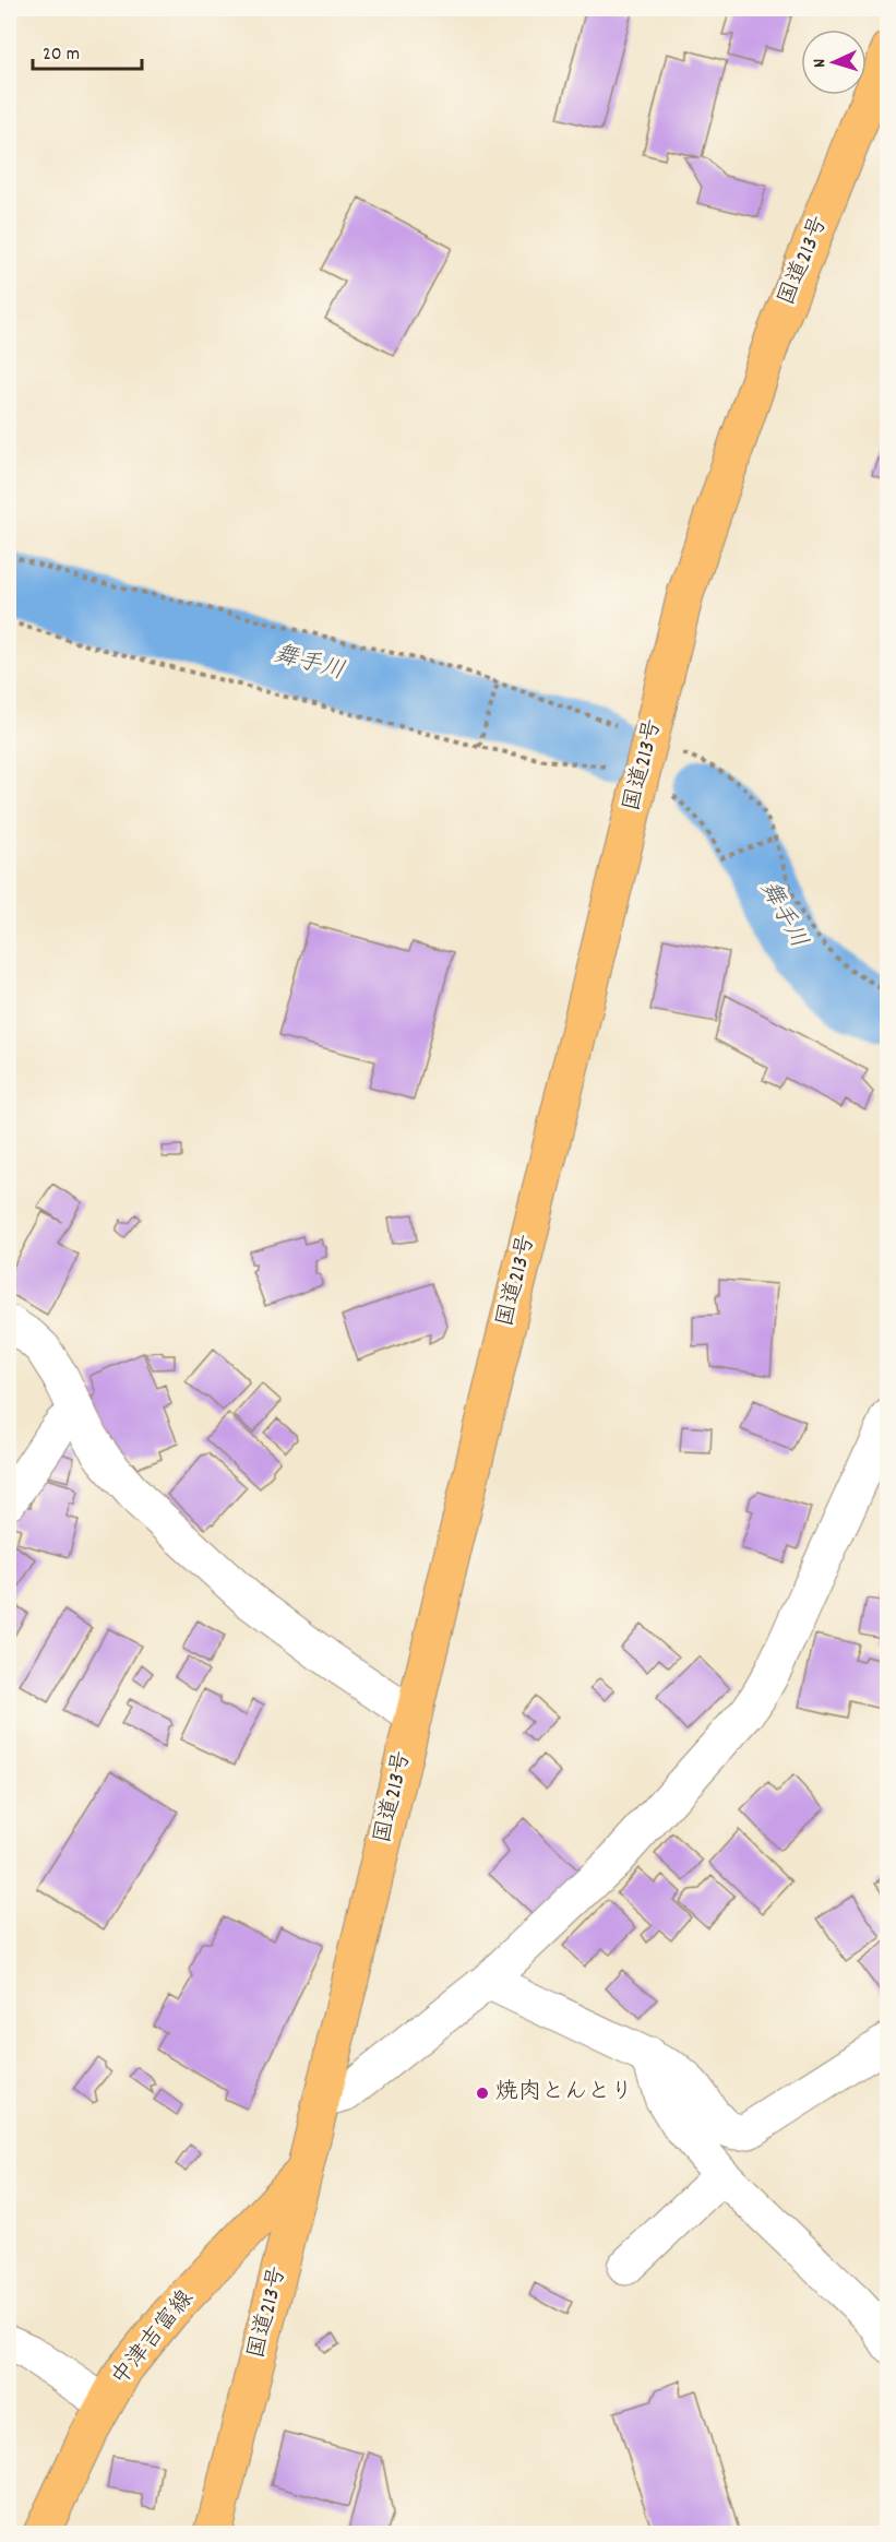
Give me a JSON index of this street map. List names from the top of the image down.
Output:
{
  "streets": {
    "main road": ["国道213号", "中津吉富線"]
  },
  "crossings": [
    ["国道213号", "中津吉富線"]
  ],
  "water": ["舞手川"],
  "places": ["焼肉とんとり"],
  "scale_bar": "20 m",
  "north": "left"
}
